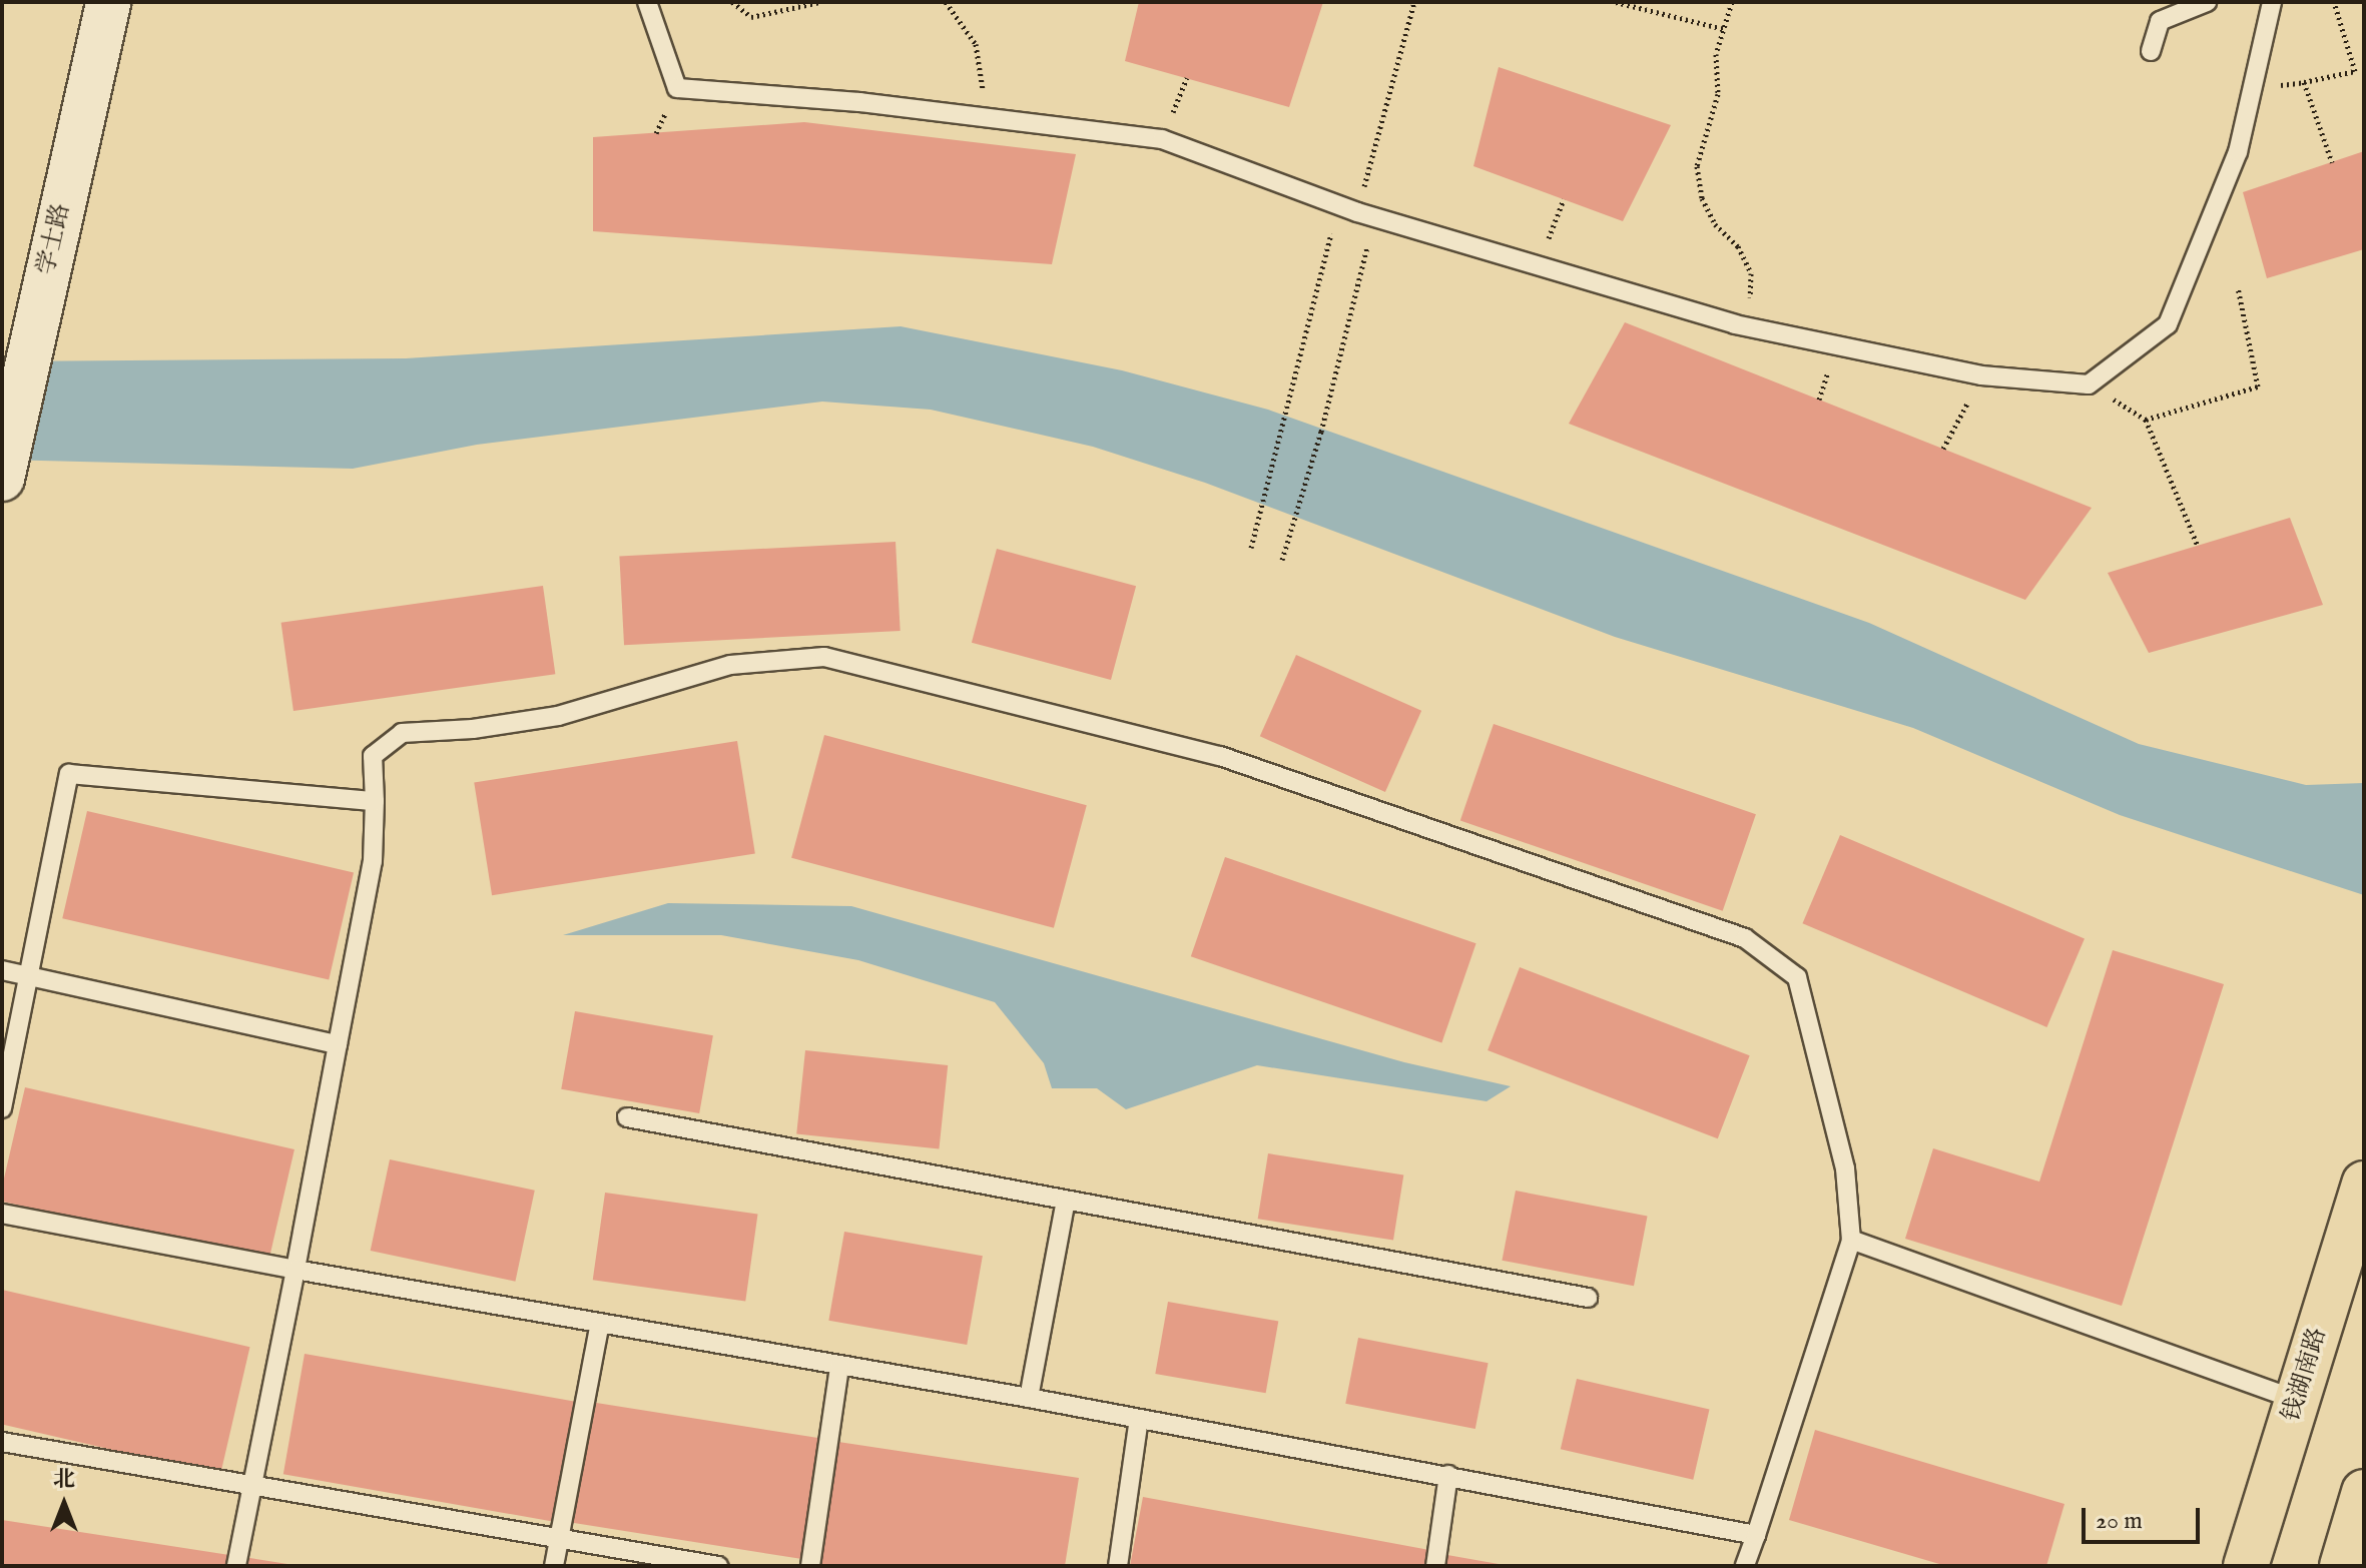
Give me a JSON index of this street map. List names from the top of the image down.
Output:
{
  "streets": {
    "main road": ["钱湖南路"],
    "street": ["学士路"]
  },
  "scale_bar": "20 m",
  "north": "top"
}
